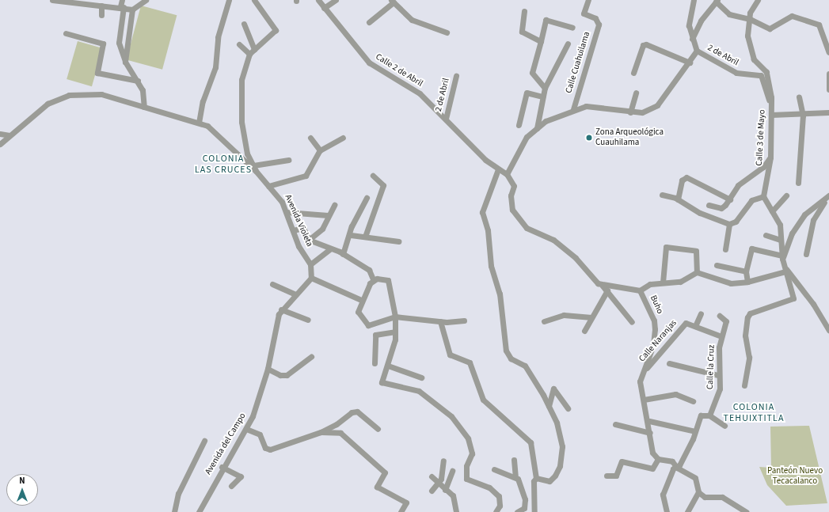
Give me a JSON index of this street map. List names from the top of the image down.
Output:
{
  "streets": {
    "street": [
      "2 de Abril",
      "Calle Cuahuilama",
      "Calle 2 de Abril",
      "Calle 3 de Mayo",
      "Avenida Violeta",
      "Buho",
      "Calle Naranjas",
      "Calle la Cruz",
      "Avenida del Campo"
    ]
  },
  "crossings": [
    ["2 de Abril", "Calle 2 de Abril"],
    ["2 de Abril", "Calle 3 de Mayo"],
    ["Buho", "Calle Naranjas"],
    ["Calle Naranjas", "Calle la Cruz"]
  ],
  "districts": ["COLONIA LAS CRUCES", "COLONIA TEHUIXTITLA"],
  "parks": ["Panteón Nuevo Tecacalanco"],
  "places": ["Zona Arqueológica Cuauhilama"],
  "north": "top"
}
